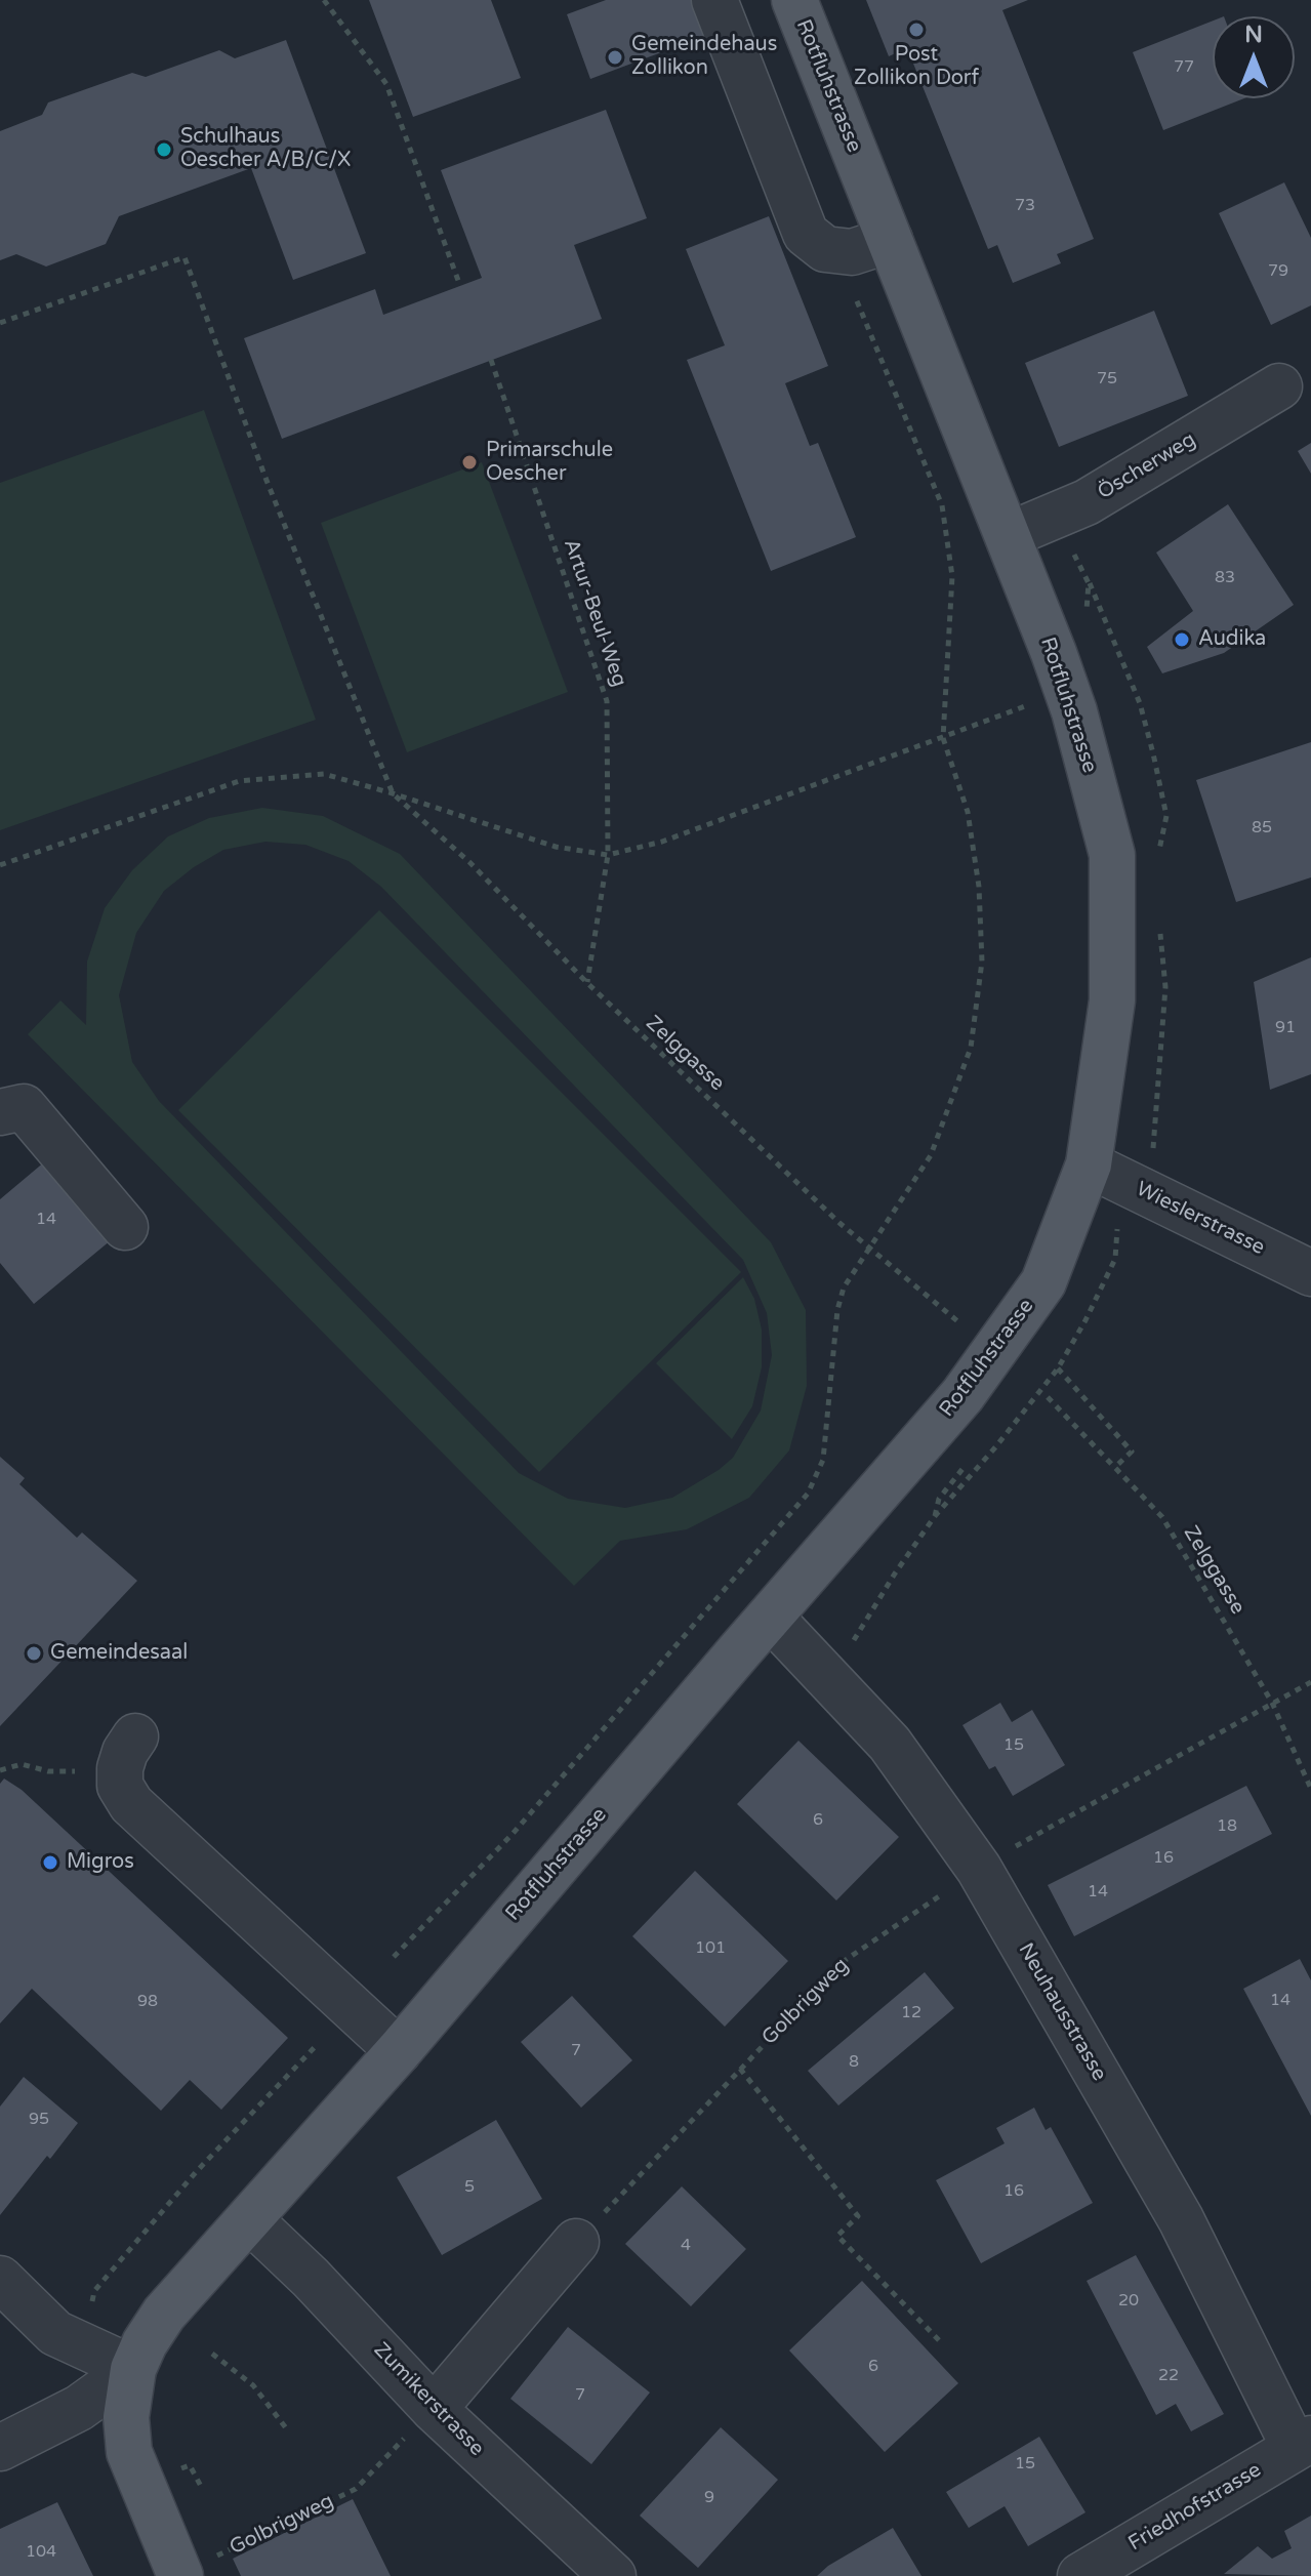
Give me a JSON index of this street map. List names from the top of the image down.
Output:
{
  "streets": {
    "main road": ["Rotfluhstrasse"],
    "street": [
      "Öscherweg",
      "Wieslerstrasse",
      "Neuhausstrasse",
      "Zumikerstrasse",
      "Friedhofstrasse"
    ],
    "path": ["Artur-Beul-Weg", "Zelggasse", "Golbrigweg"]
  },
  "crossings": [
    ["Rotfluhstrasse", "Öscherweg"],
    ["Rotfluhstrasse", "Wieslerstrasse"],
    ["Rotfluhstrasse", "Golbrigweg"],
    ["Rotfluhstrasse", "Neuhausstrasse"],
    ["Rotfluhstrasse", "Zumikerstrasse"],
    ["Artur-Beul-Weg", "Zelggasse"],
    ["Zelggasse", "Golbrigweg"],
    ["Golbrigweg", "Neuhausstrasse"],
    ["Neuhausstrasse", "Friedhofstrasse"]
  ],
  "places": [
    "Post Zollikon Dorf",
    "Gemeindehaus Zollikon",
    "Schulhaus Oescher A/B/C/X",
    "Primarschule Oescher",
    "Audika",
    "Gemeindesaal",
    "Migros"
  ],
  "house_numbers": [
    "77",
    "73",
    "79",
    "75",
    "83",
    "85",
    "91",
    "14",
    "15",
    "6",
    "18",
    "16",
    "14",
    "101",
    "14",
    "98",
    "12",
    "7",
    "8",
    "95",
    "5",
    "16",
    "4",
    "20",
    "6",
    "22",
    "7",
    "15",
    "9",
    "104"
  ],
  "north": "top"
}
